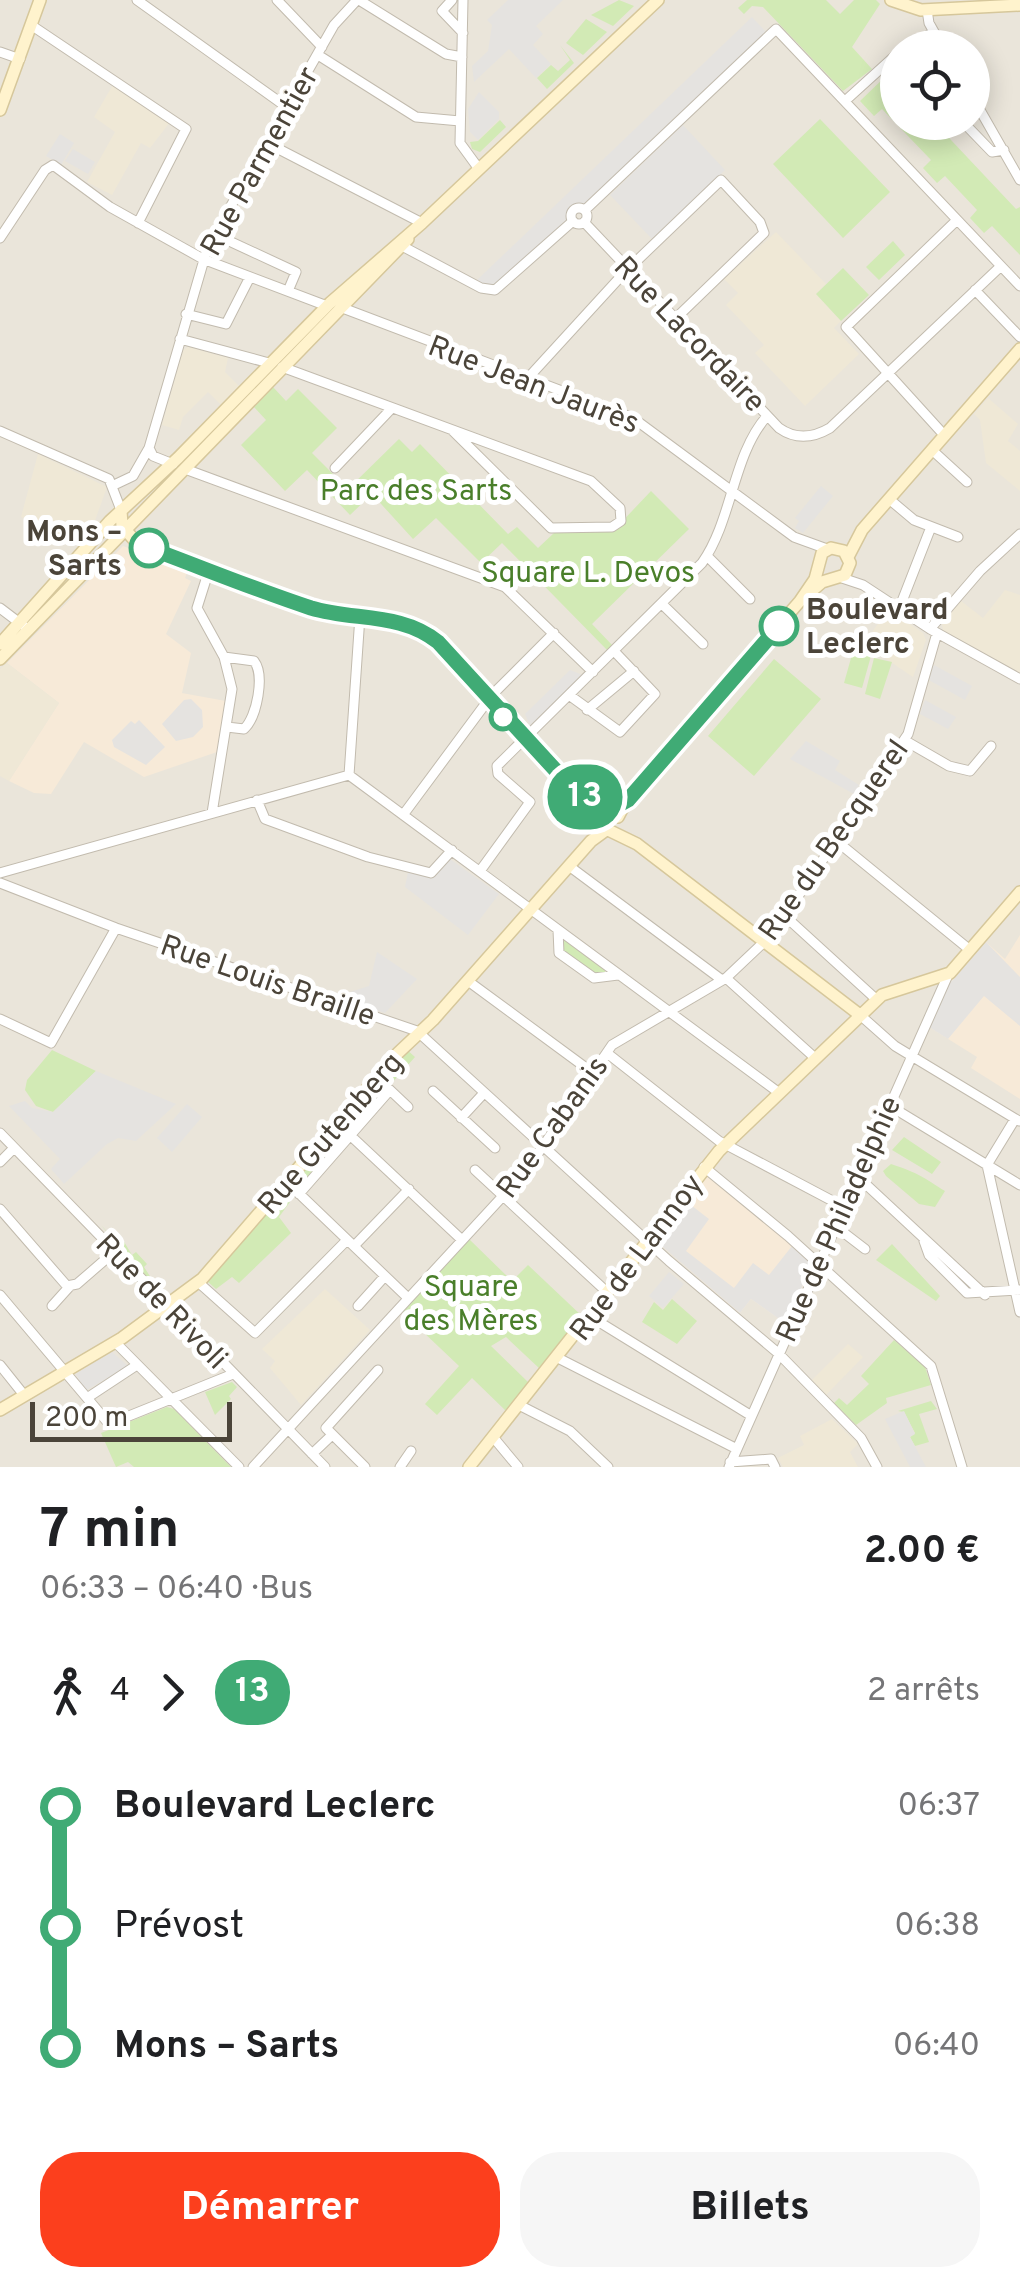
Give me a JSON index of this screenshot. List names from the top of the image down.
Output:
{
  "streets": {
    "street": [
      "Rue Parmentier",
      "Rue Lacordaire",
      "Rue Jean Jaurès",
      "Rue du Becquerel",
      "Rue Louis Braille",
      "Rue Cabanis",
      "Rue Gutenberg",
      "Rue de Philadelphie",
      "Rue de Lannoy",
      "Rue de Rivoli"
    ]
  },
  "crossings": [
    ["Rue Parmentier", "Rue Jean Jaurès"],
    ["Rue du Becquerel", "Rue Cabanis"],
    ["Rue Louis Braille", "Rue Gutenberg"],
    ["Rue Cabanis", "Rue de Rivoli"],
    ["Rue Gutenberg", "Rue de Rivoli"]
  ],
  "parks": ["Parc des Sarts", "Square L. Devos", "Square des Mères"],
  "places": ["Mons – Sarts", "Boulevard Leclerc"],
  "lines": ["bus line 13"],
  "scale_bar": "200 m",
  "page": {
    "on_map": "13",
    "scale": "200 m",
    "heading": ["7 min", "06:33 – 06:40 · Bus", "2.00 €"],
    "legs": ["4", "13", "2 arrêts"],
    "list": [
      {
        "name": "Boulevard Leclerc",
        "value": "06:37"
      },
      {
        "name": "Prévost",
        "value": "06:38"
      },
      {
        "name": "Mons – Sarts",
        "value": "06:40"
      }
    ],
    "buttons": ["Démarrer", "Billets"]
  }
}
